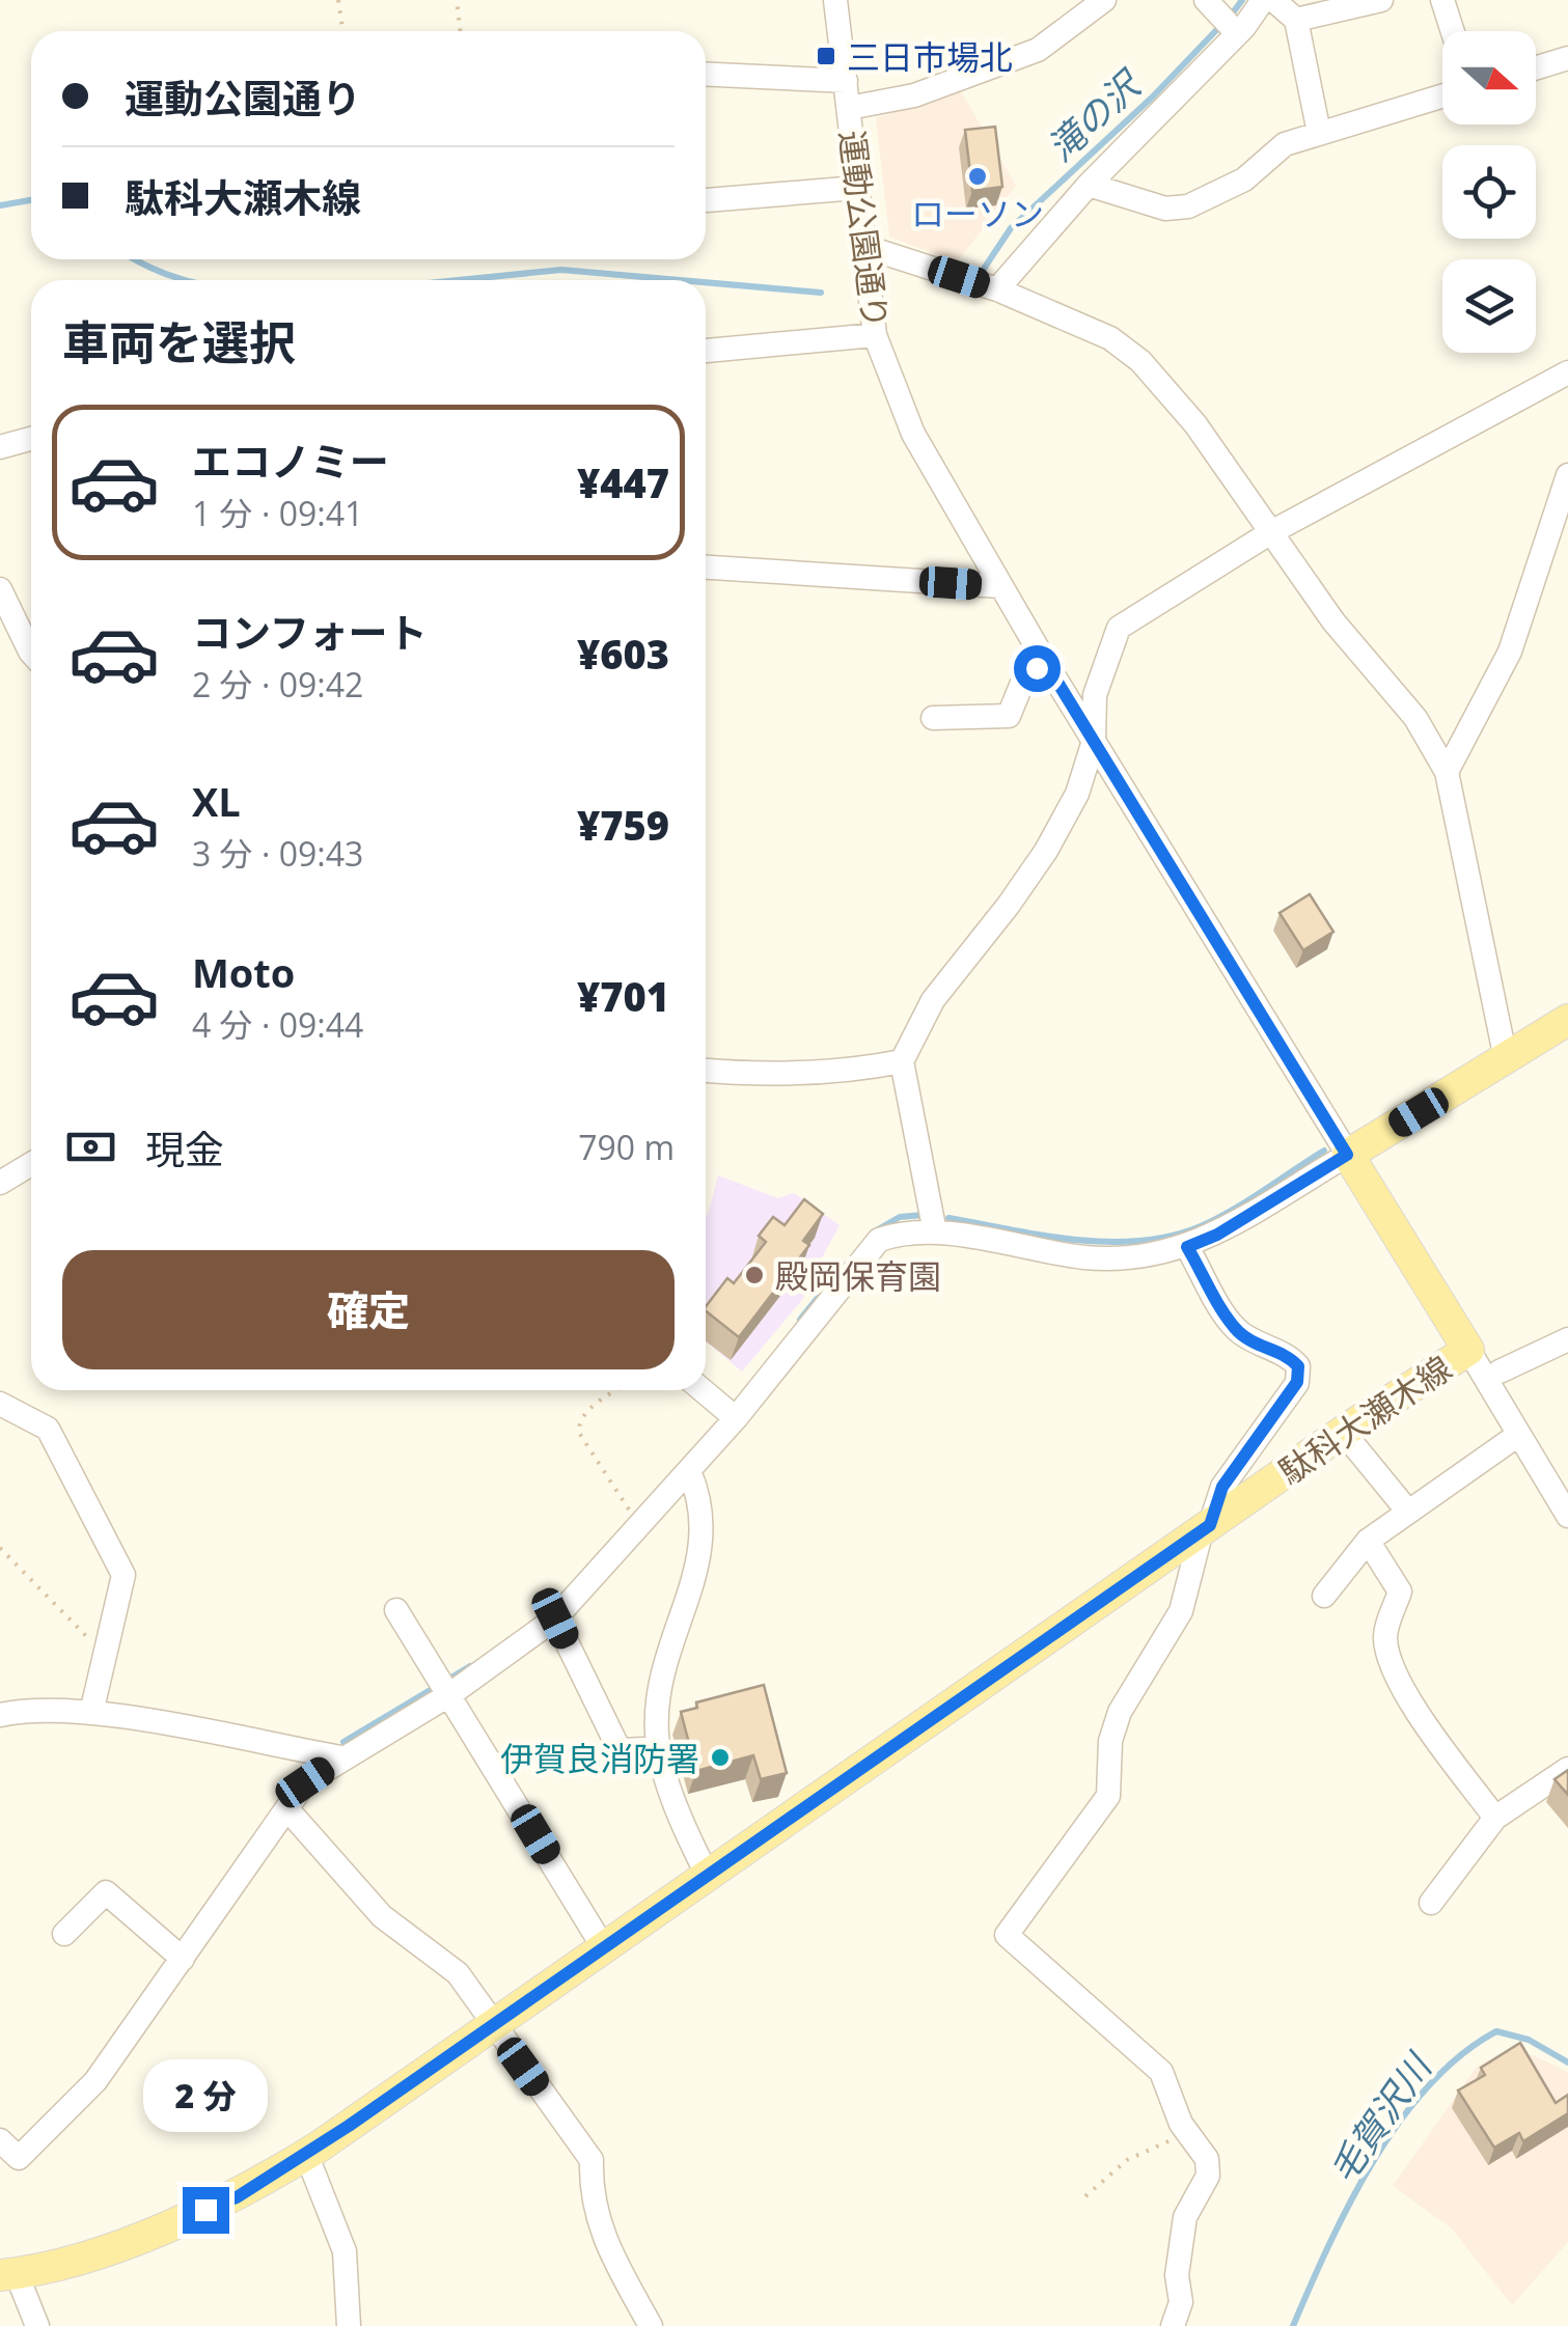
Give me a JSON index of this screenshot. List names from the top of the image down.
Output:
{
  "streets": {
    "main road": ["運動公園通り", "駄科大瀬木線"]
  },
  "crossings": [
    ["運動公園通り", "駄科大瀬木線"]
  ],
  "water": ["滝の沢", "毛賀沢川"],
  "places": {
    "transit": ["三日市場北"],
    "other": ["ローソン", "殿岡保育園", "伊賀良消防署"]
  },
  "north": "right",
  "page": {
    "banner": ["運動公園通り", "駄科大瀬木線"],
    "heading": "車両を選択",
    "list": [
      {
        "name": "エコノミー",
        "note": "1 分 · 09:41",
        "value": "¥447"
      },
      {
        "name": "コンフォート",
        "note": "2 分 · 09:42",
        "value": "¥603"
      },
      {
        "name": "XL",
        "note": "3 分 · 09:43",
        "value": "¥759"
      },
      {
        "name": "Moto",
        "note": "4 分 · 09:44",
        "value": "¥701"
      }
    ],
    "pay": ["現金", "790 m"],
    "buttons": "確定",
    "bubble": "2 分"
  }
}
